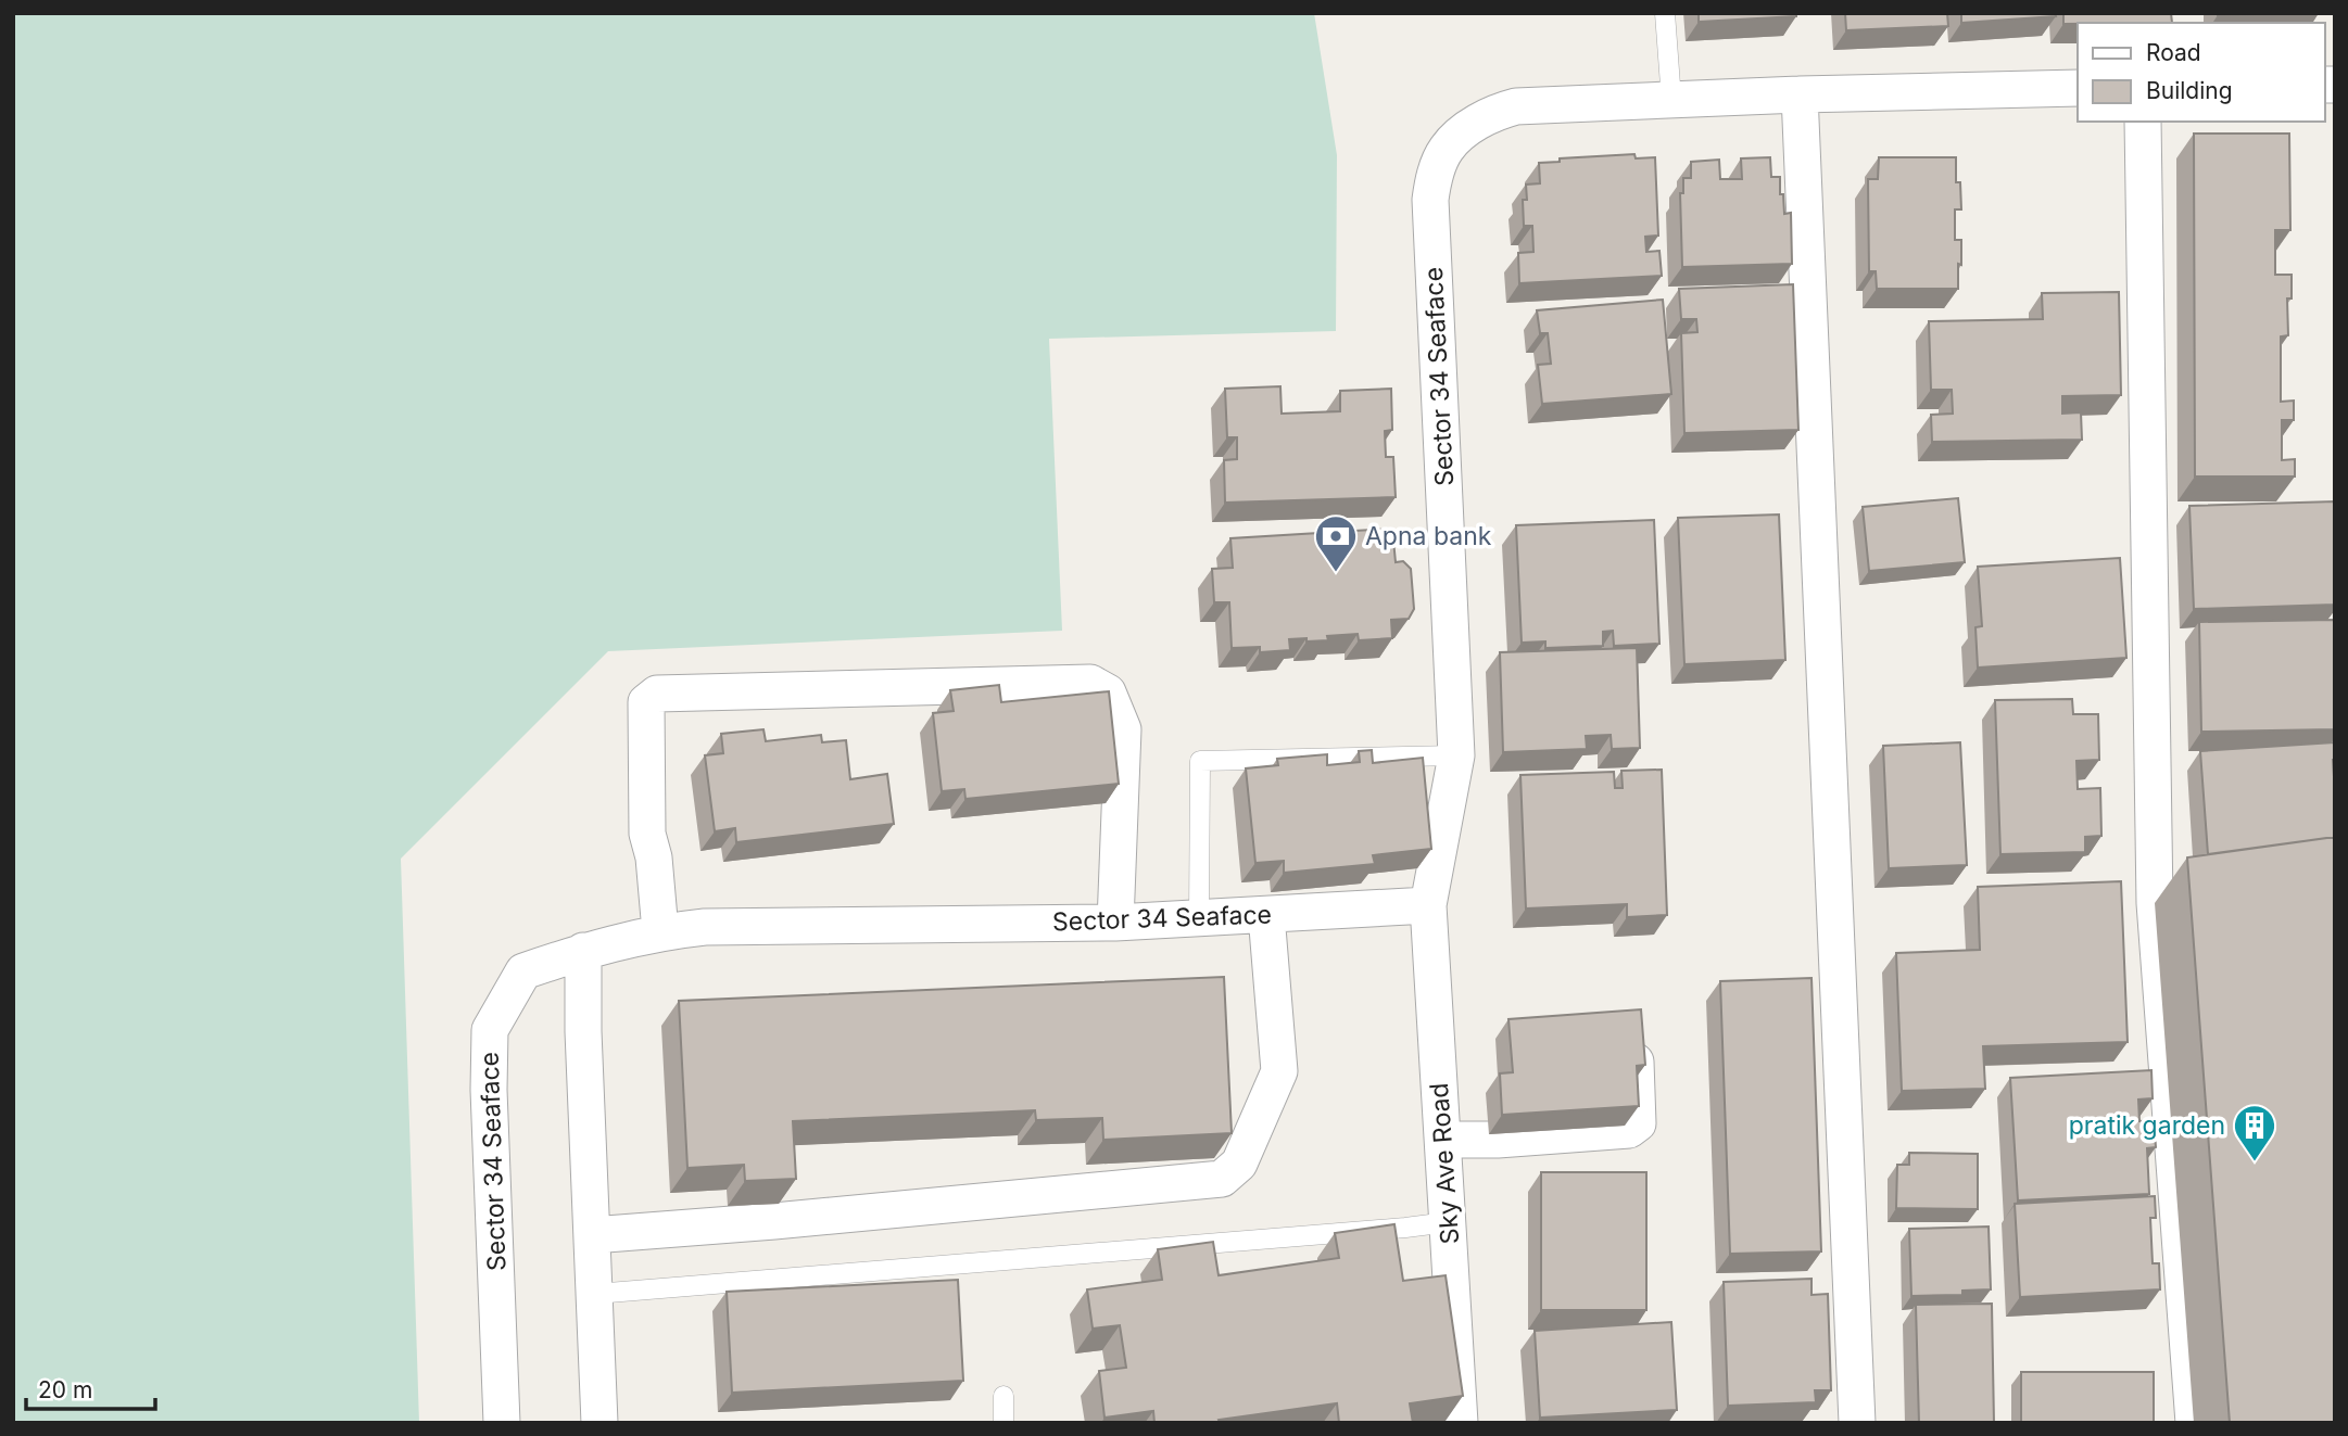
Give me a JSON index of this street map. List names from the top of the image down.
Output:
{
  "streets": {
    "street": ["Sector 34 Seaface", "Sky Ave Road"]
  },
  "crossings": [
    ["Sector 34 Seaface", "Sky Ave Road"]
  ],
  "places": {
    "bank": ["Apna bank"],
    "building": ["pratik garden"]
  },
  "legend": ["Road", "Building"],
  "scale_bar": "20 m"
}
